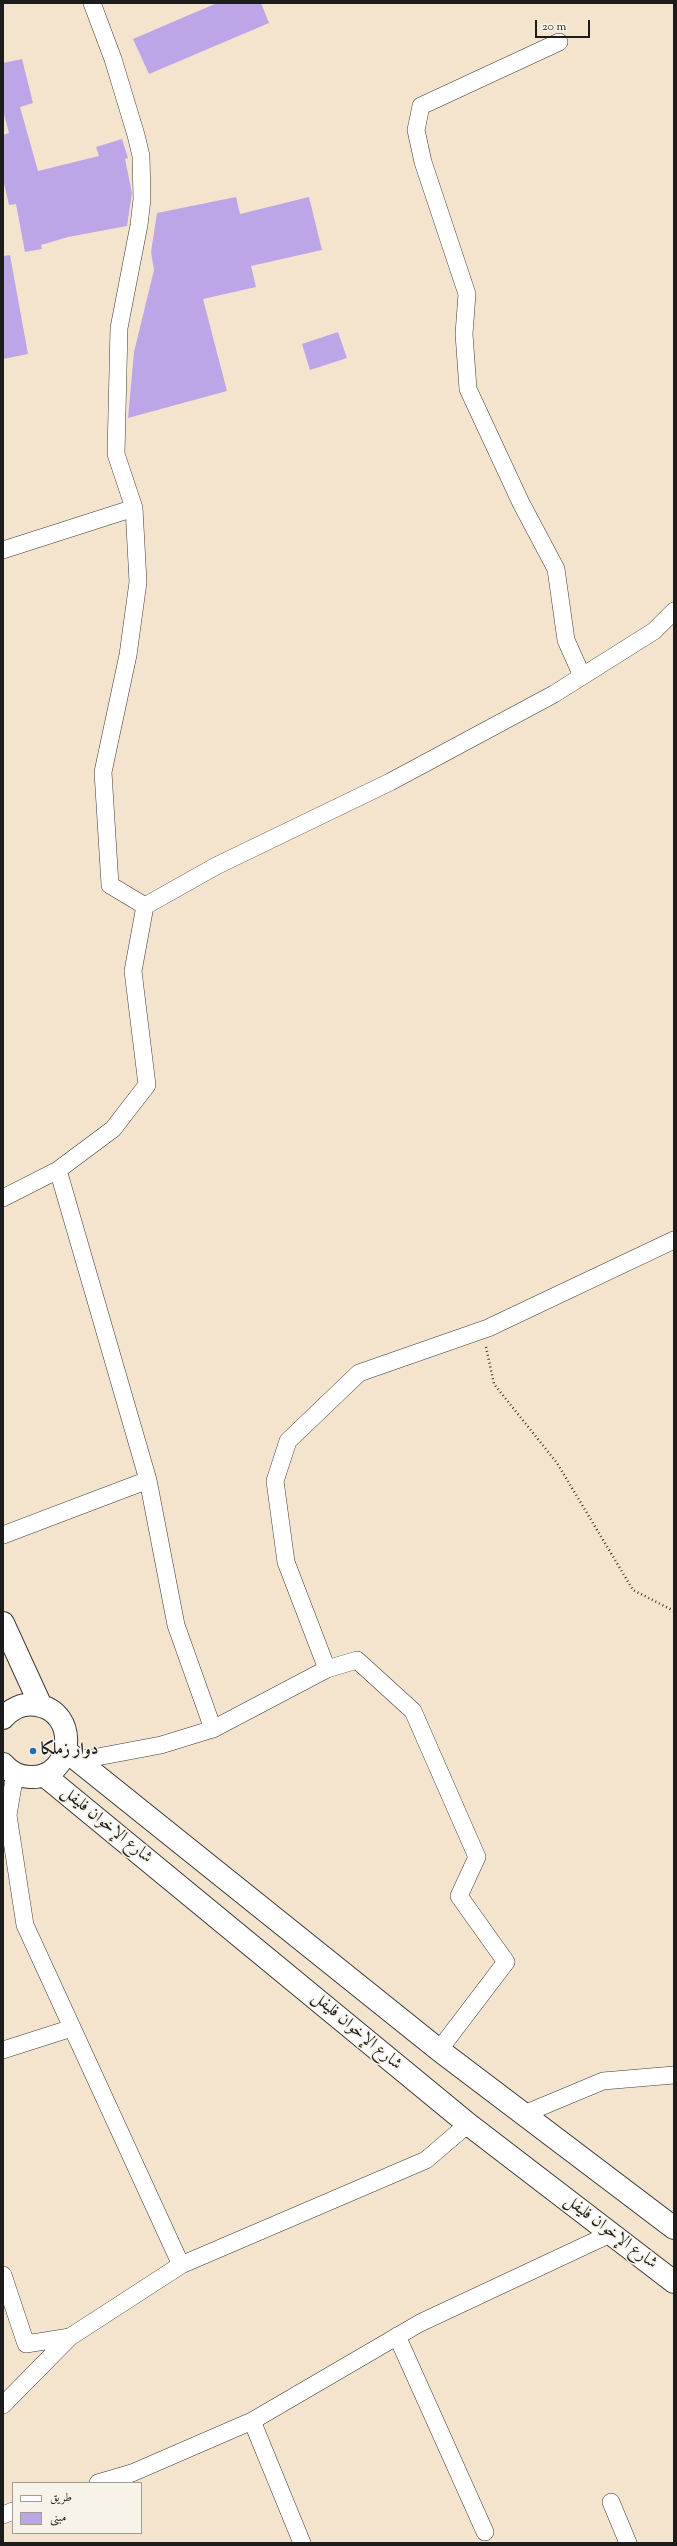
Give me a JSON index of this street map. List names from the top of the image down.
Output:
{
  "streets": {
    "main road": ["شارع الإخوان فليفل"]
  },
  "places": ["دوار زملكا"],
  "legend": ["طريق", "مبنى"],
  "scale_bar": "20 m"
}
